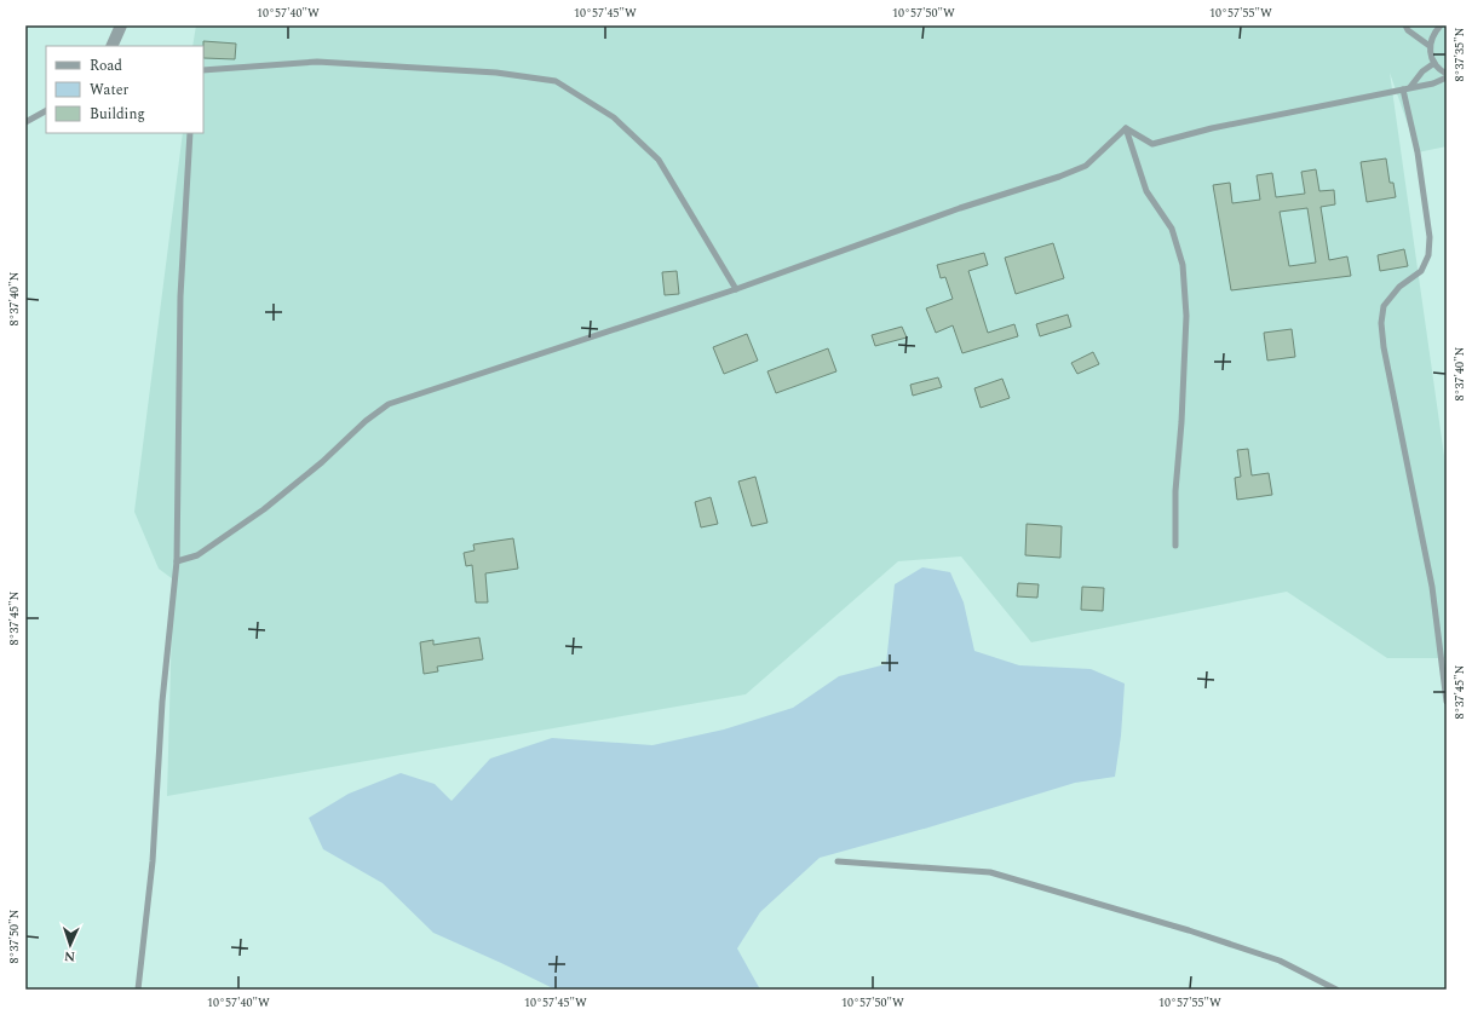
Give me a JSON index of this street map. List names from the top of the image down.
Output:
{
  "legend": ["Road", "Water", "Building"],
  "north": "bottom",
  "coordinates": [
    "10°57'40\"W",
    "10°57'45\"W",
    "10°57'50\"W",
    "10°57'55\"W",
    "8°37'35\"N",
    "8°37'40\"N",
    "8°37'45\"N",
    "8°37'50\"N"
  ]
}
